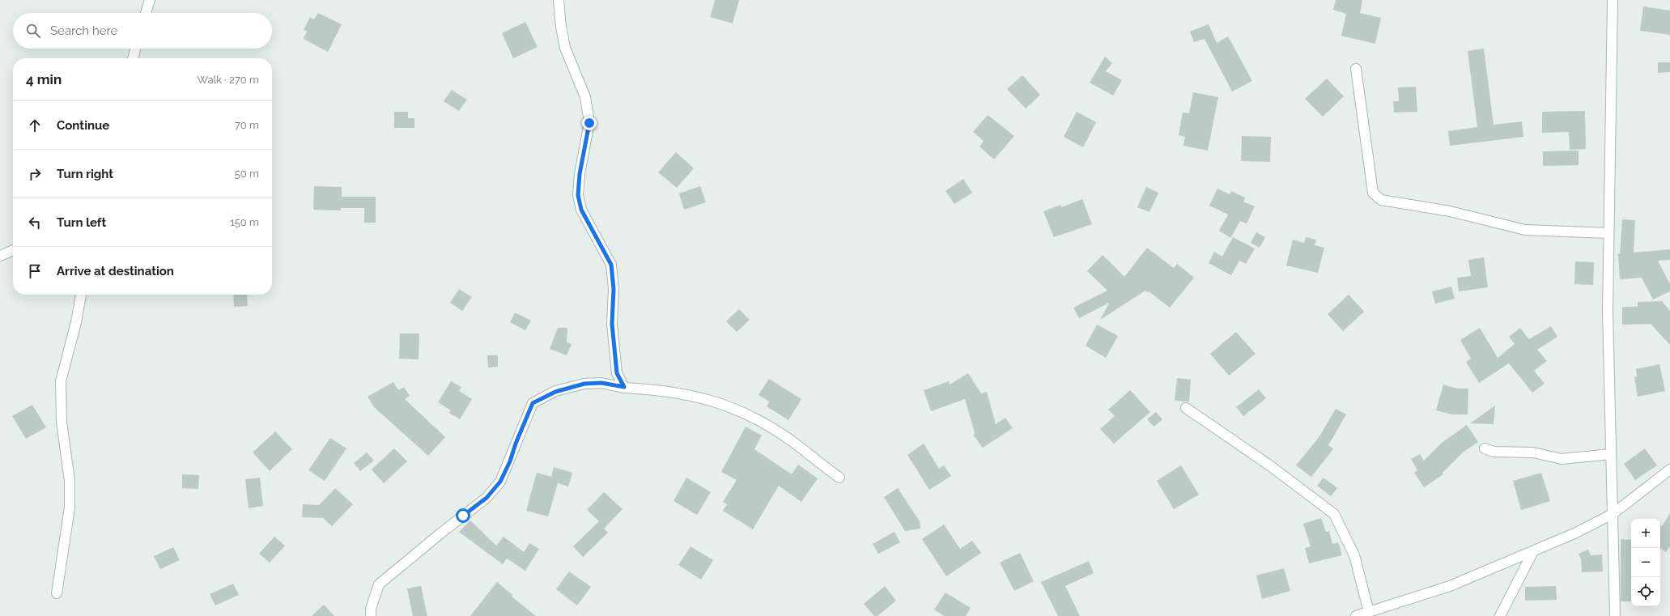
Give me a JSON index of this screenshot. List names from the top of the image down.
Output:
{
  "page": {
    "search": "Search here",
    "heading": ["4 min", "Walk · 270 m"],
    "list": [
      ["Continue", "70 m"],
      ["Turn right", "50 m"],
      ["Turn left", "150 m"],
      "Arrive at destination"
    ],
    "map_buttons": ["+", "−"]
  }
}
